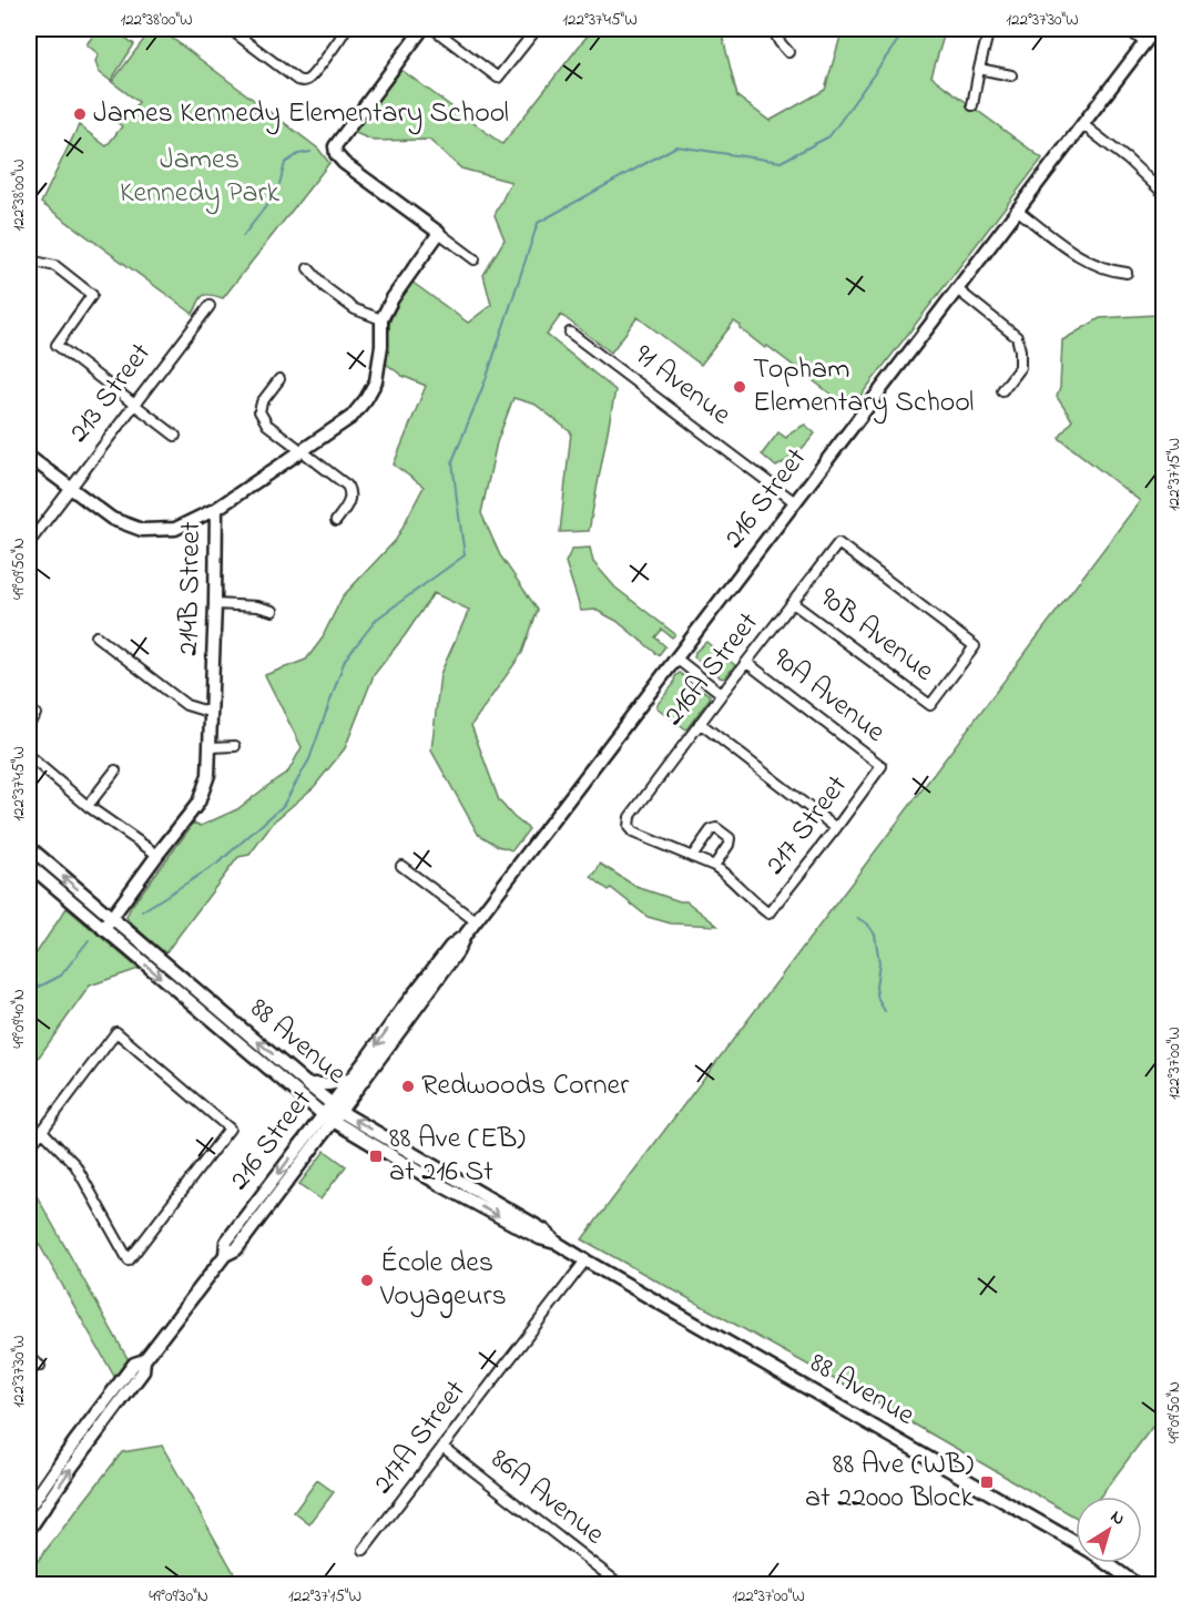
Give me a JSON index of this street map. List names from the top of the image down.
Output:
{
  "streets": {
    "main road": ["216 Street", "214B Street", "88 Avenue"],
    "street": [
      "91 Avenue",
      "213 Street",
      "90B Avenue",
      "216A Street",
      "90A Avenue",
      "217 Street",
      "217A Street",
      "86A Avenue"
    ]
  },
  "crossings": [
    ["91 Avenue", "216 Street"],
    ["216 Street", "88 Avenue"],
    ["214B Street", "88 Avenue"],
    ["90B Avenue", "216A Street"],
    ["216A Street", "90A Avenue"],
    ["90A Avenue", "217 Street"],
    ["88 Avenue", "217A Street"],
    ["217A Street", "86A Avenue"]
  ],
  "parks": ["James Kennedy Park"],
  "places": {
    "other": [
      "James Kennedy Elementary School",
      "Topham Elementary School",
      "Redwoods Corner",
      "École des Voyageurs"
    ],
    "transit": ["88 Ave (EB) at 216 St", "88 Ave (WB) at 22000 Block"]
  },
  "north": "top right",
  "coordinates": [
    "122°38'00\"W",
    "122°37'45\"W",
    "122°37'30\"W",
    "122°37'15\"W",
    "49°09'50\"N",
    "49°09'40\"N",
    "122°37'00\"W",
    "49°09'30\"N"
  ]
}
